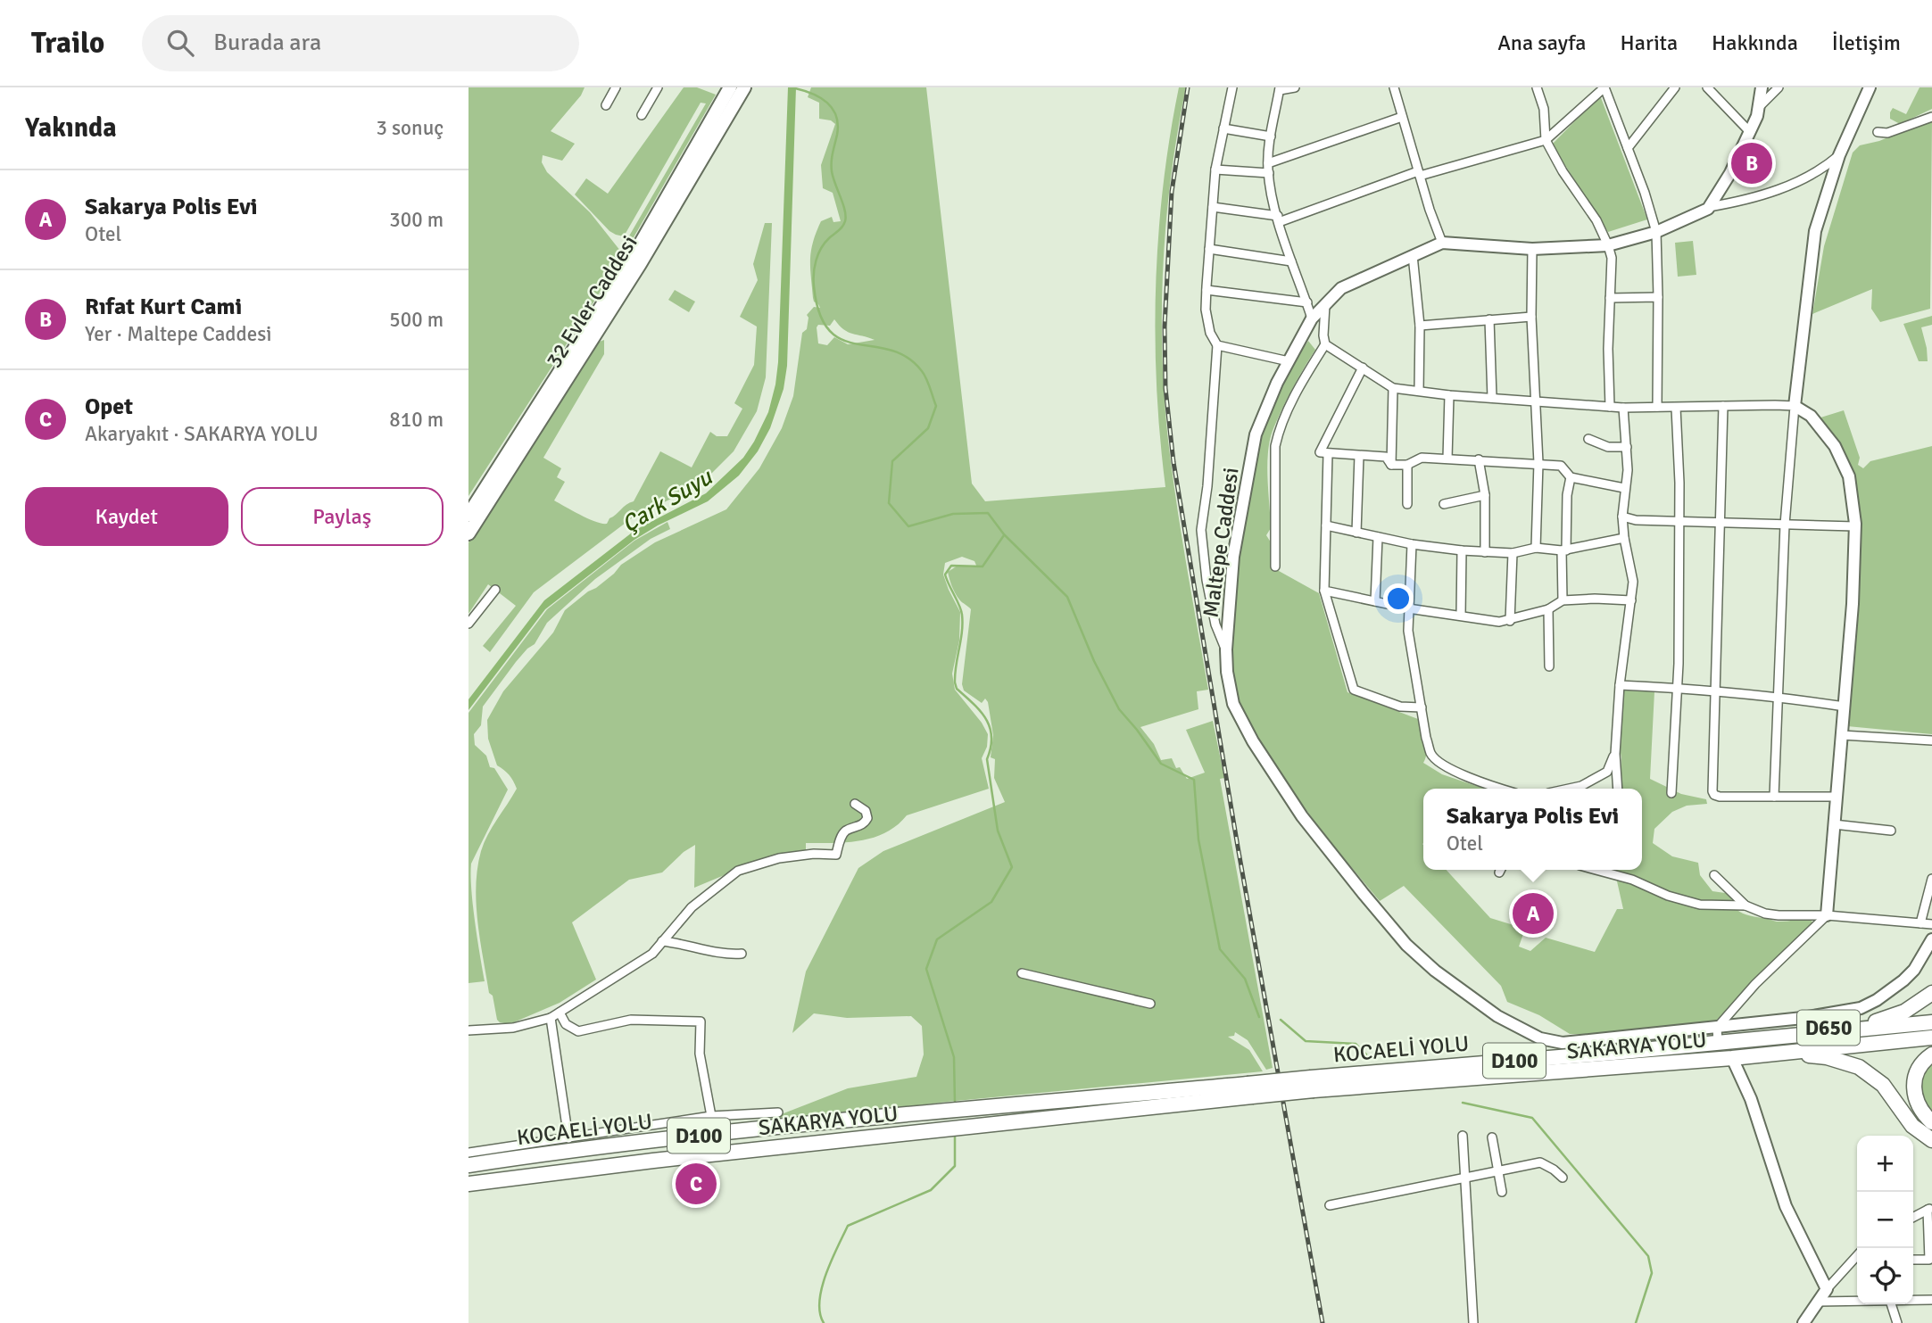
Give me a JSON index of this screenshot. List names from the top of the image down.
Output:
{
  "streets": {
    "highway": [
      "D650",
      "SAKARYA YOLU",
      "KOCAELİ YOLU",
      "D100"
    ],
    "main road": ["32 Evler Caddesi"],
    "street": ["Maltepe Caddesi"]
  },
  "crossings": [
    ["Maltepe Caddesi", "D650"],
    ["Maltepe Caddesi", "KOCAELİ YOLU"],
    ["Maltepe Caddesi", "D100"],
    ["D650", "SAKARYA YOLU"],
    ["D650", "KOCAELİ YOLU"],
    ["D650", "D100"],
    ["SAKARYA YOLU", "KOCAELİ YOLU"],
    ["SAKARYA YOLU", "D100"],
    ["KOCAELİ YOLU", "D100"]
  ],
  "water": ["Çark Suyu"],
  "page": {
    "header": "Trailo",
    "search": "Burada ara",
    "nav": [
      "Ana sayfa",
      "Harita",
      "Hakkında",
      "İletişim"
    ],
    "heading": ["Yakında", "3 sonuç"],
    "pins": ["B", "A", "C"],
    "list": [
      {
        "mark": "A",
        "name": "Sakarya Polis Evi",
        "note": "Otel",
        "value": "300 m"
      },
      {
        "mark": "B",
        "name": "Rıfat Kurt Cami",
        "note": "Yer · Maltepe Caddesi",
        "value": "500 m"
      },
      {
        "mark": "C",
        "name": "Opet",
        "note": "Akaryakıt · SAKARYA YOLU",
        "value": "810 m"
      }
    ],
    "buttons": ["Kaydet", "Paylaş"],
    "popup": ["Sakarya Polis Evi", "Otel"],
    "map_buttons": ["+", "−"]
  }
}
